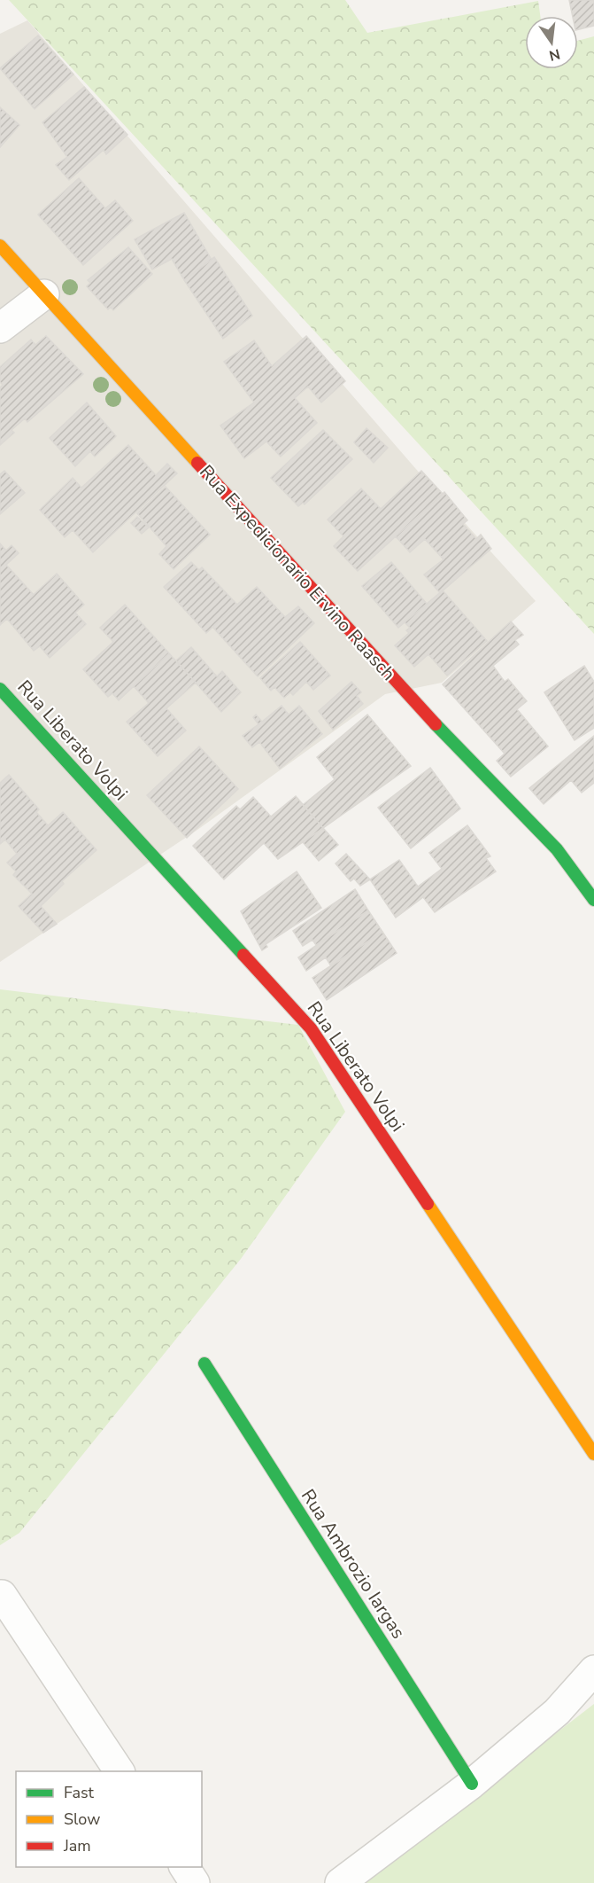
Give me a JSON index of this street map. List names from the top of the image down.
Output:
{
  "streets": {
    "street": ["Rua Expedicionario Ervino Raasch", "Rua Liberato Volpi", "Rua Ambrozio Iargas"]
  },
  "legend": ["Fast", "Slow", "Jam"],
  "north": "bottom"
}
